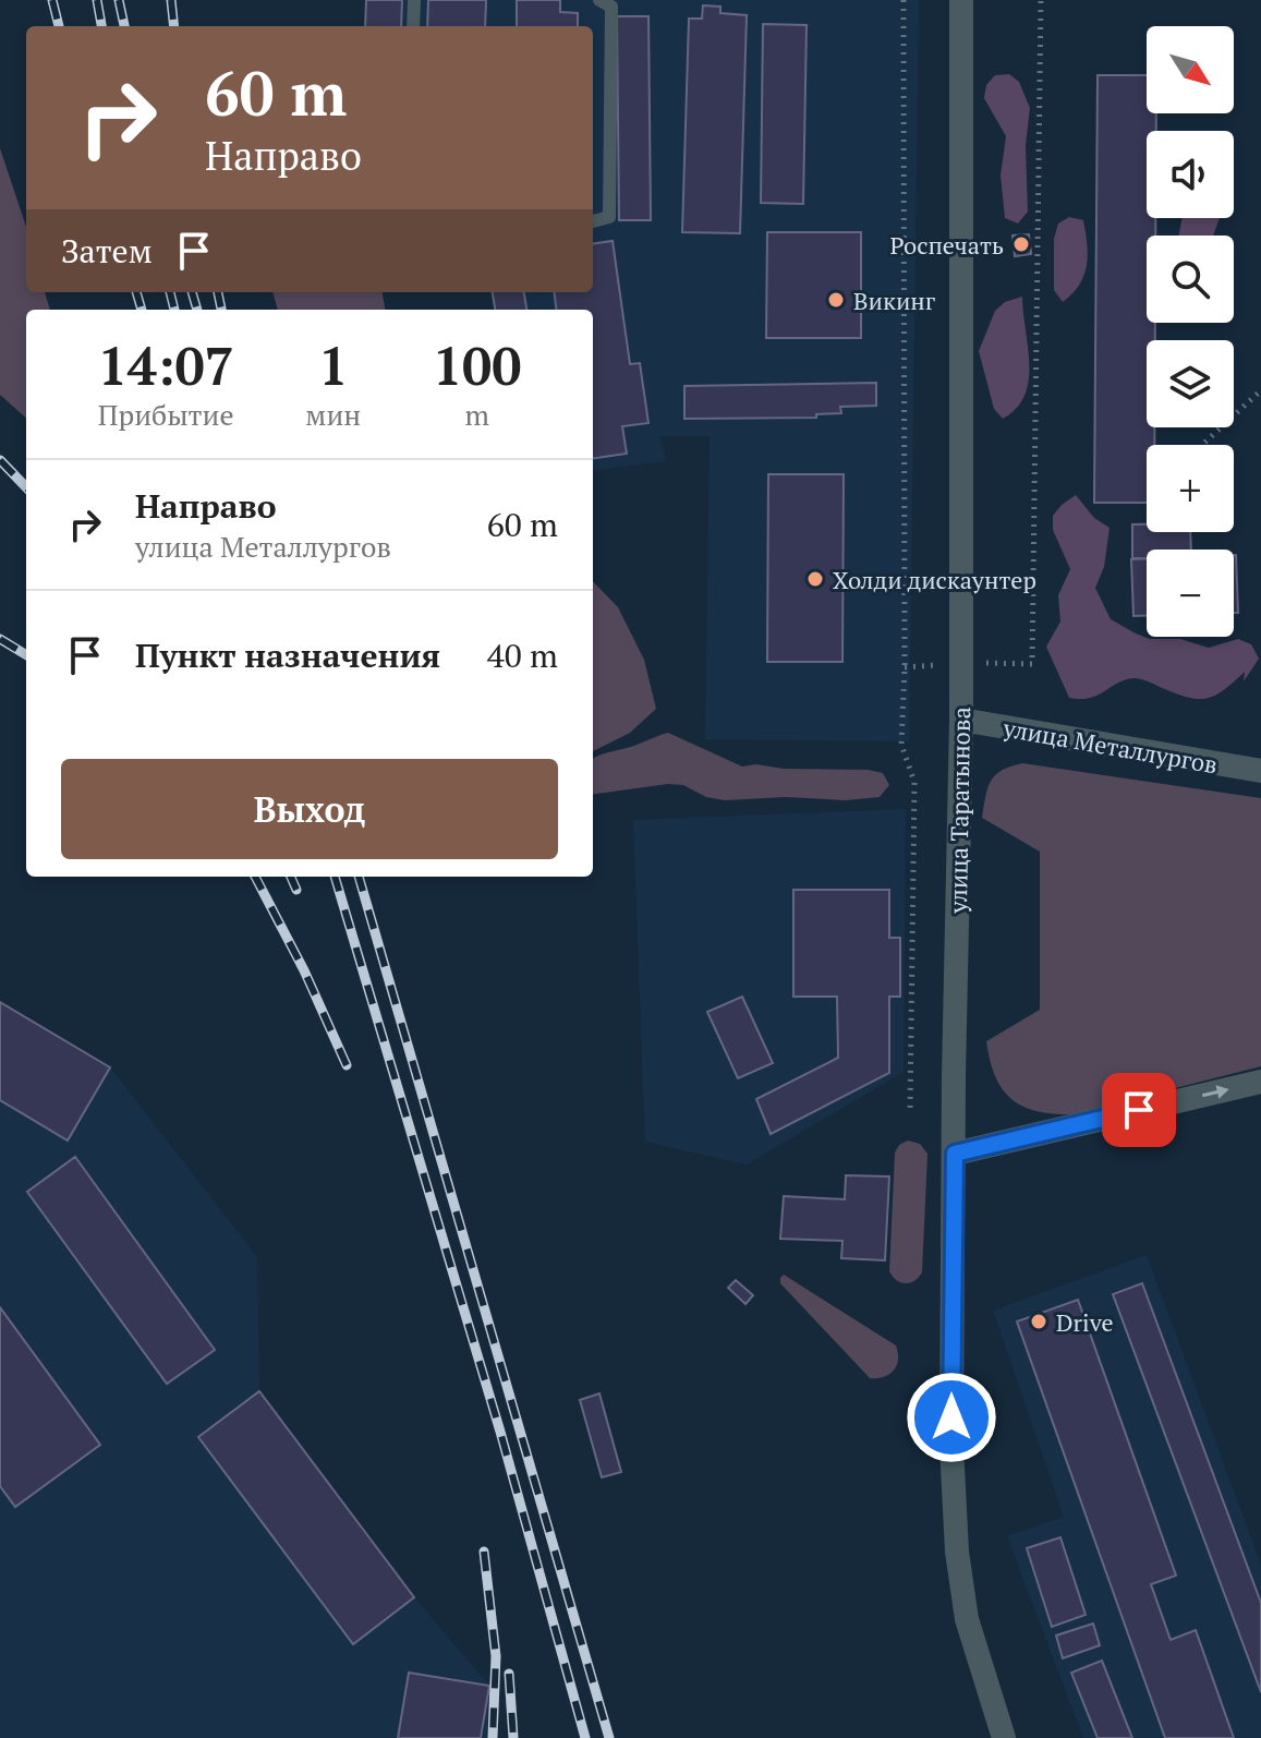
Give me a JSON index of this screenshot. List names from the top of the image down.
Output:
{
  "streets": {
    "street": ["улица Металлургов", "улица Таратынова"]
  },
  "crossings": [
    ["улица Металлургов", "улица Таратынова"]
  ],
  "places": [
    "Роспечать",
    "Викинг",
    "Холди дискаунтер",
    "Drive"
  ],
  "north": "bottom right",
  "page": {
    "map_buttons": ["+", "−"],
    "turn": ["60 m", "Направо"],
    "then": "Затем",
    "eta": [
      "14:07",
      "Прибытие",
      "1",
      "мин",
      "100",
      "m"
    ],
    "list": [
      {
        "name": "Направо",
        "note": "улица Металлургов",
        "value": "60 m"
      },
      {
        "name": "Пункт назначения",
        "value": "40 m"
      }
    ],
    "buttons": "Выход"
  }
}
